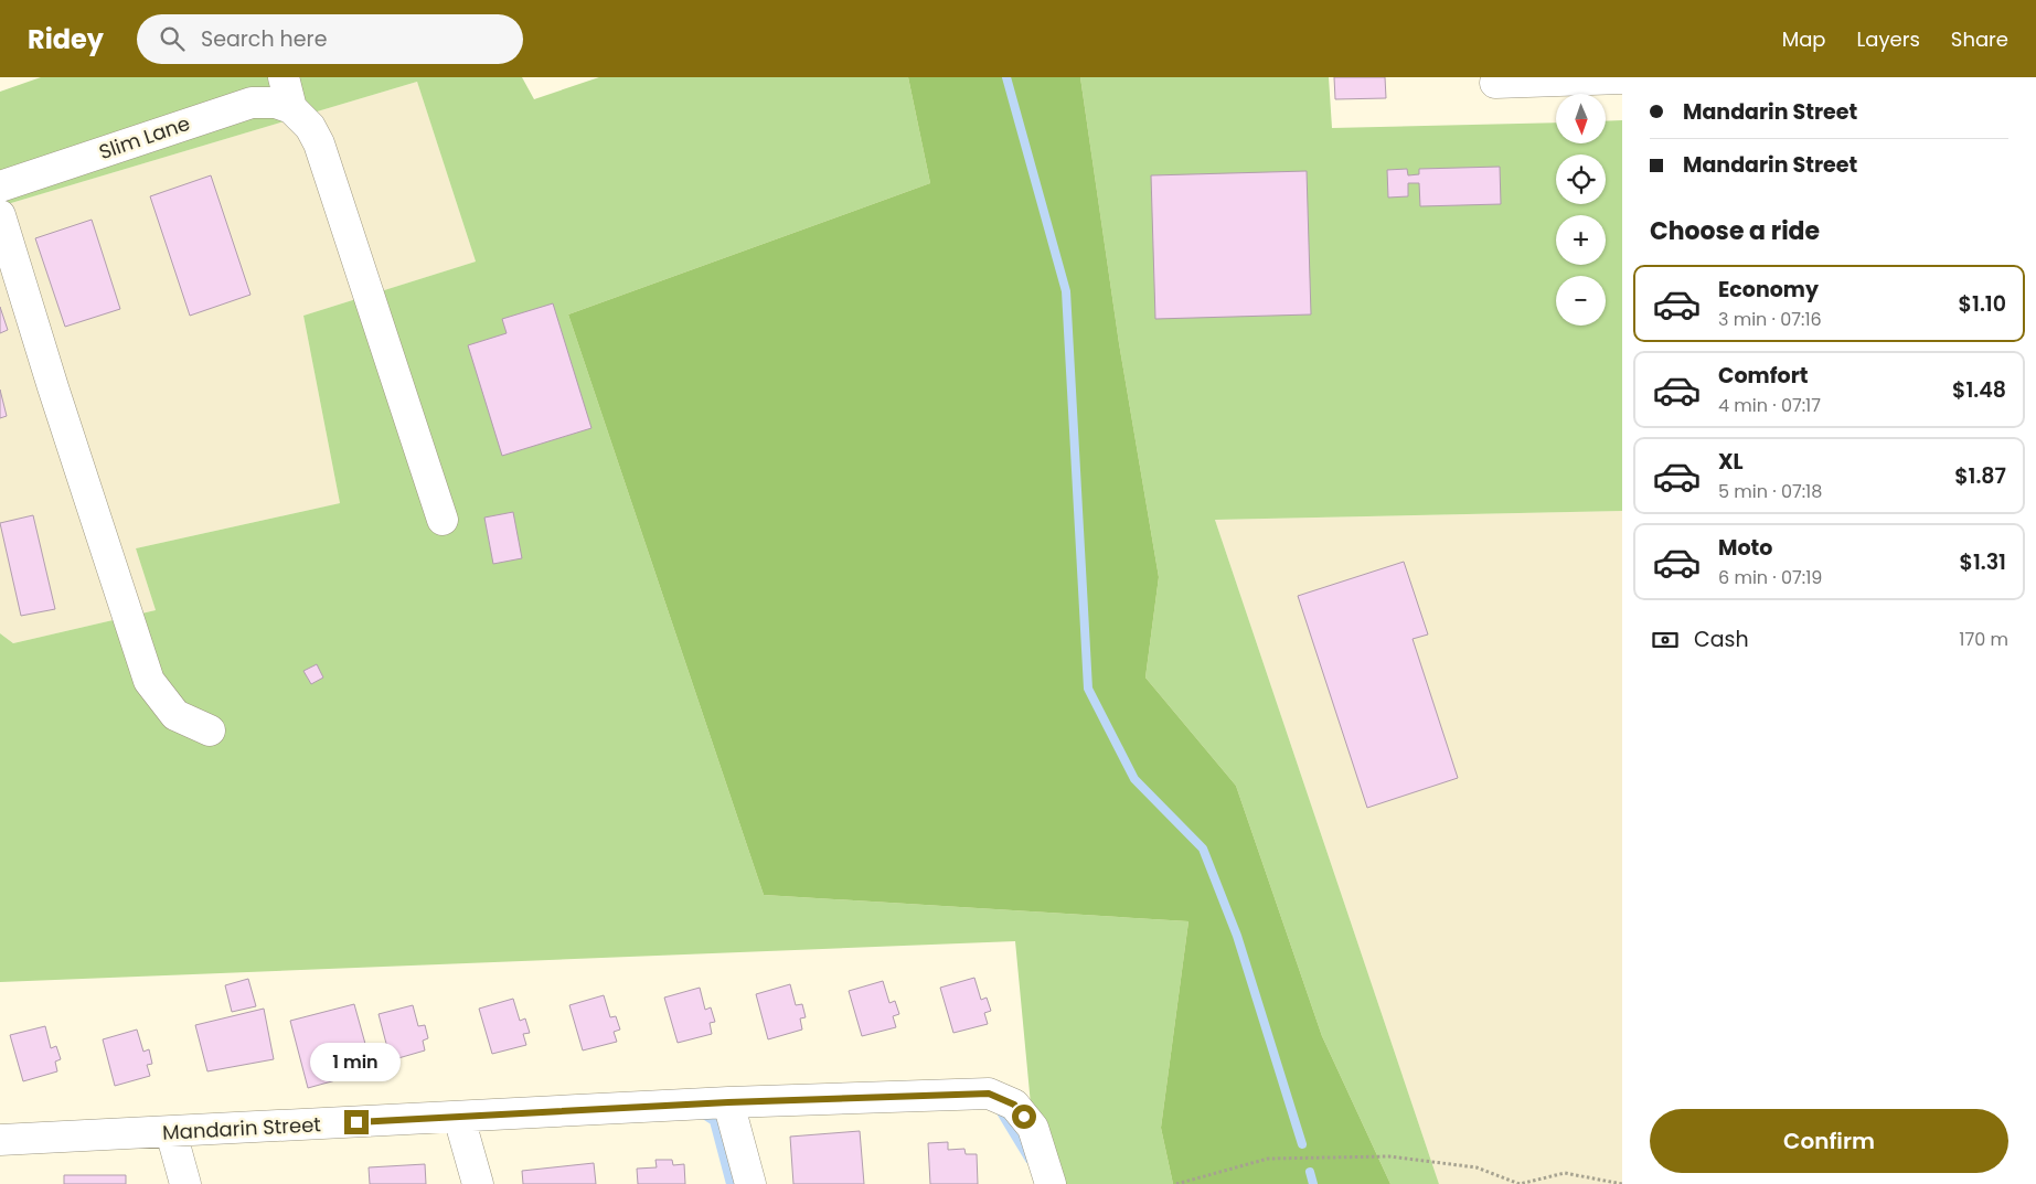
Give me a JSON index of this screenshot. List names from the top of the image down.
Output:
{
  "streets": {
    "street": ["Slim Lane", "Mandarin Street"]
  },
  "north": "bottom",
  "page": {
    "header": "Ridey",
    "search": "Search here",
    "nav": ["Map", "Layers", "Share"],
    "banner": ["Mandarin Street", "Mandarin Street"],
    "map_buttons": ["+", "−"],
    "heading": "Choose a ride",
    "list": [
      {
        "name": "Economy",
        "note": "3 min · 07:16",
        "value": "$1.10"
      },
      {
        "name": "Comfort",
        "note": "4 min · 07:17",
        "value": "$1.48"
      },
      {
        "name": "XL",
        "note": "5 min · 07:18",
        "value": "$1.87"
      },
      {
        "name": "Moto",
        "note": "6 min · 07:19",
        "value": "$1.31"
      }
    ],
    "pay": ["Cash", "170 m"],
    "bubble": "1 min",
    "buttons": "Confirm"
  }
}
